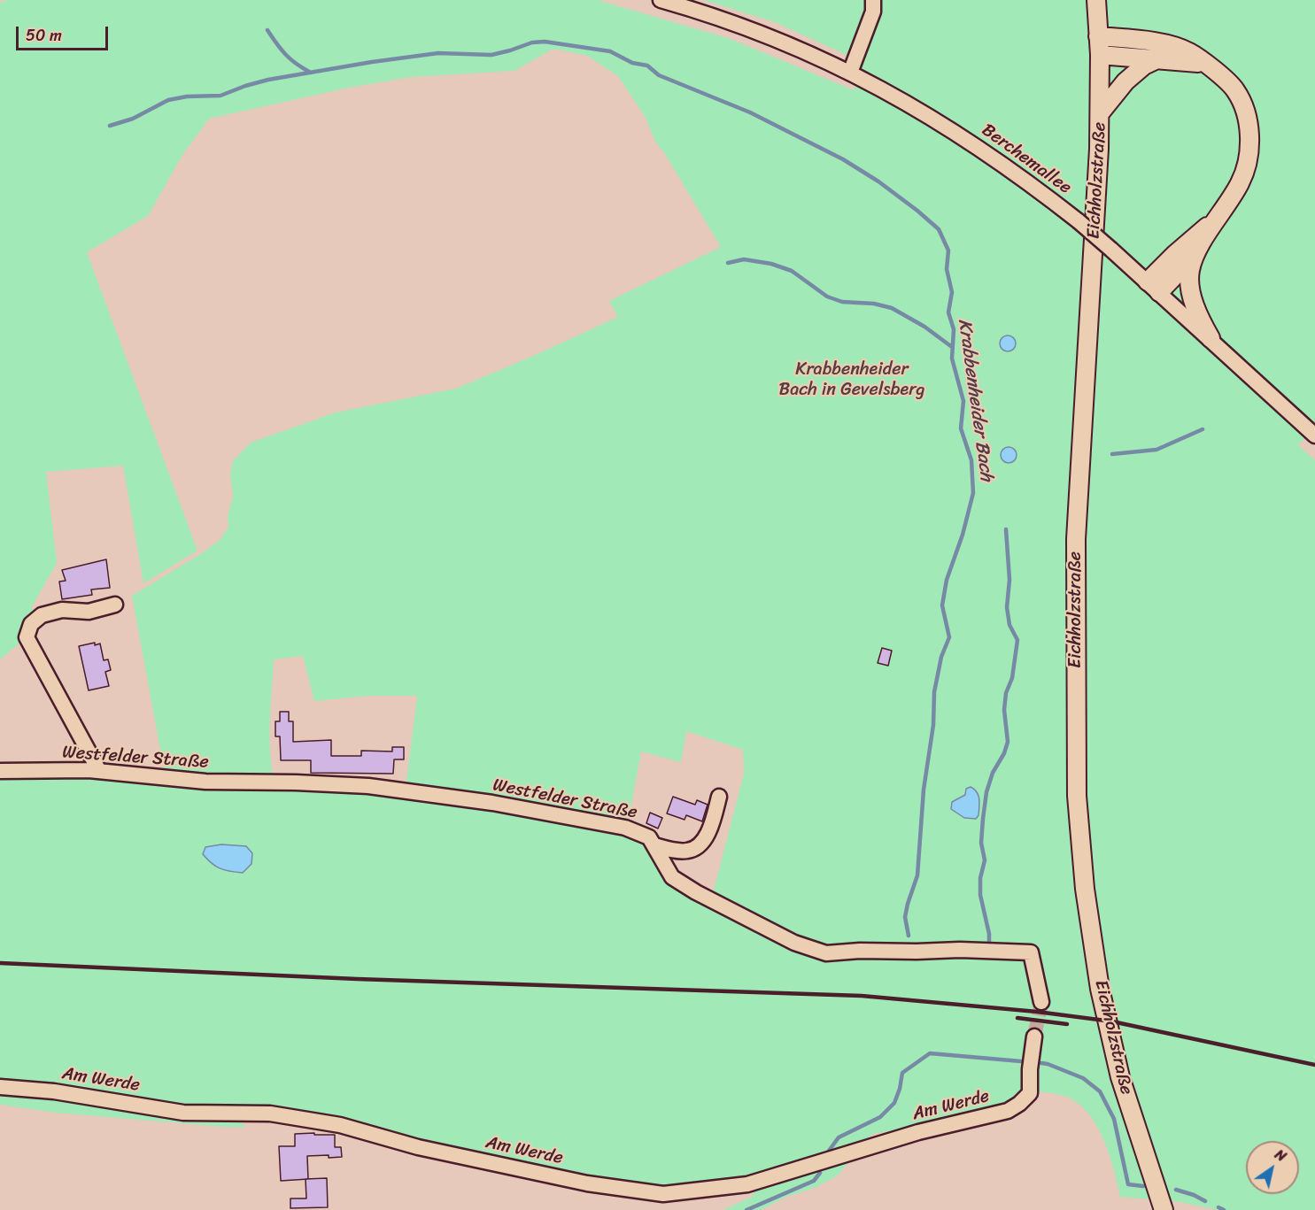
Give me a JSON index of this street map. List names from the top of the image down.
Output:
{
  "streets": {
    "main road": ["Eichholzstraße"],
    "street": ["Berchemallee", "Westfelder Straße", "Am Werde"]
  },
  "water": ["Krabbenheider Bach"],
  "parks": ["Krabbenheider Bach in Gevelsberg"],
  "scale_bar": "50 m",
  "north": "top right"
}
